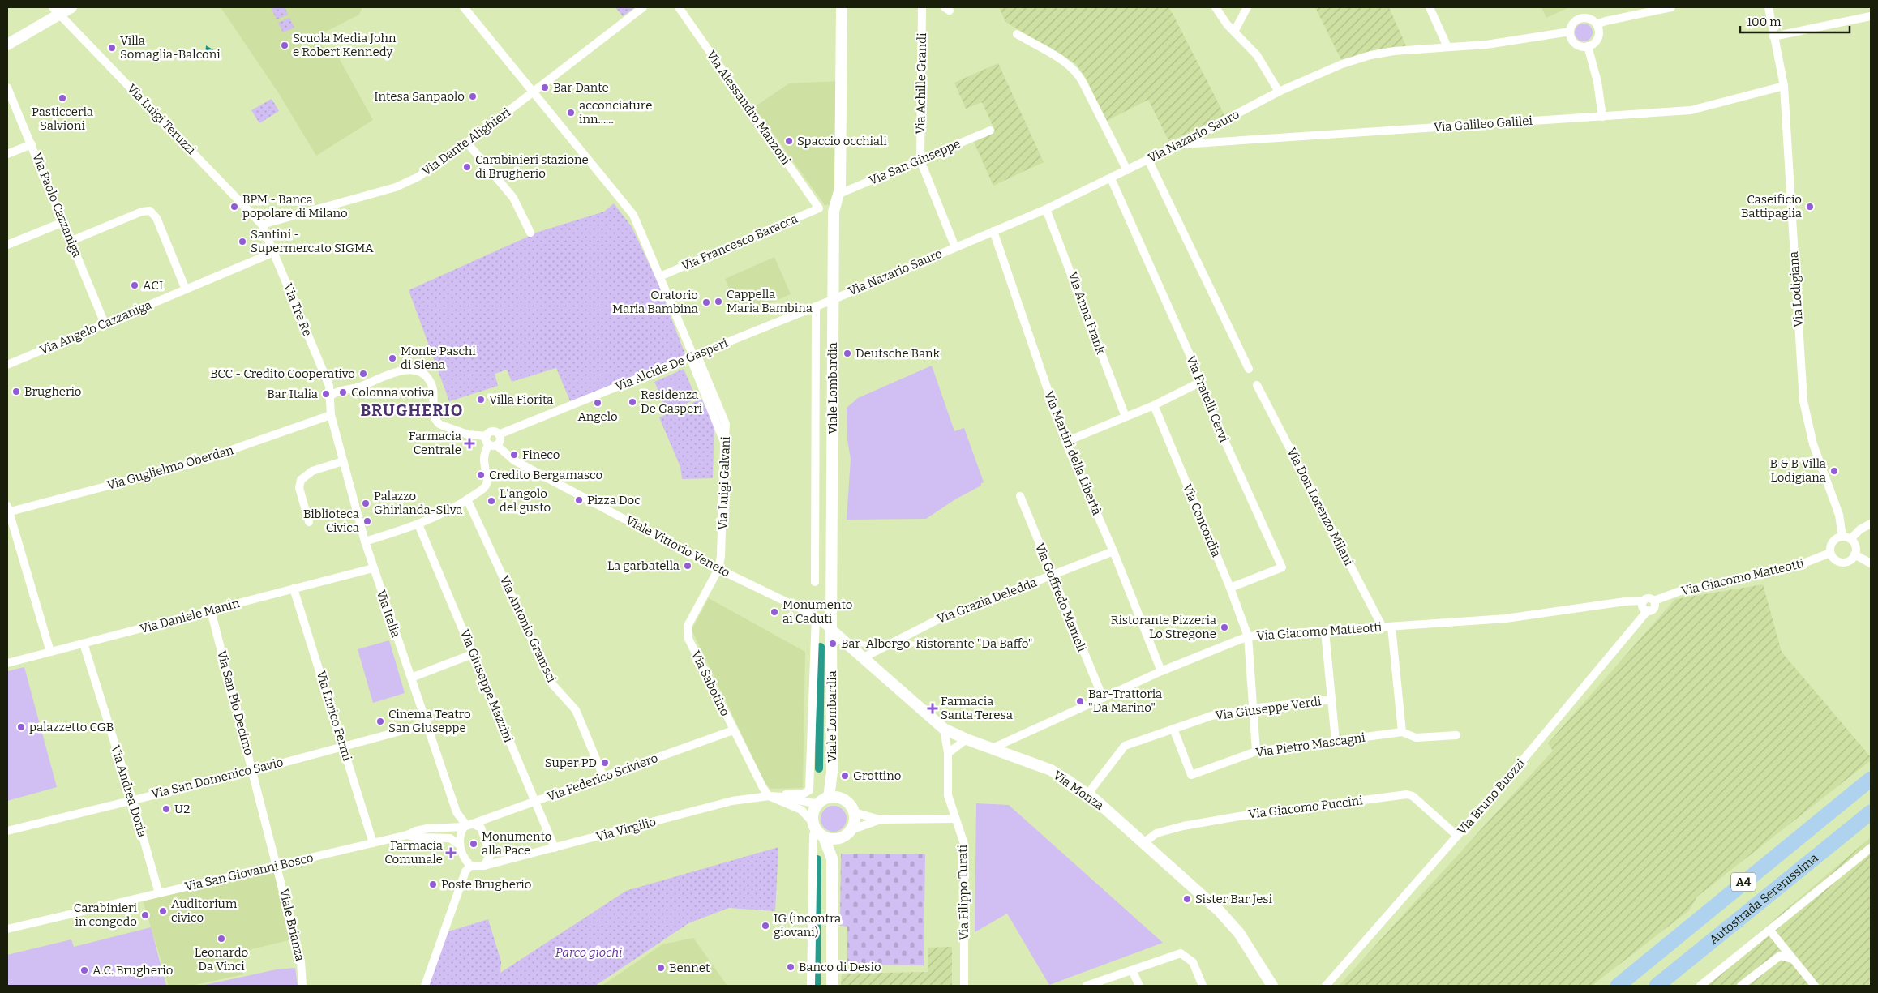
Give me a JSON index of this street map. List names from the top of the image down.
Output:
{
  "streets": {
    "highway": ["A4", "Autostrada Serenissima"],
    "main road": ["Viale Lombardia", "Via Monza"],
    "street": [
      "Via Achille Grandi",
      "Via Alessandro Manzoni",
      "Via Luigi Teruzzi",
      "Via Galileo Galilei",
      "Via Nazario Sauro",
      "Via Dante Alighieri",
      "Via San Giuseppe",
      "Via Paolo Cazzaniga",
      "Via Francesco Baracca",
      "Via Lodigiana",
      "Via Tre Re",
      "Via Anna Frank",
      "Via Angelo Cazzaniga",
      "Via Alcide De Gasperi",
      "Via Fratelli Cervi",
      "Via Martiri della Libertà",
      "Via Guglielmo Oberdan",
      "Via Luigi Galvani",
      "Via Don Lorenzo Milani",
      "Via Concordia",
      "Viale Vittorio Veneto",
      "Via Giacomo Matteotti",
      "Via Goffredo Mameli",
      "Via Grazia Deledda",
      "Via Italia",
      "Via Daniele Manin",
      "Via Antonio Gramsci",
      "Via Sabotino",
      "Via Giuseppe Mazzini",
      "Via San Pio Decimo",
      "Via Giuseppe Verdi",
      "Via Enrico Fermi",
      "Via Pietro Mascagni",
      "Via Federico Sciviero",
      "Via San Domenico Savio",
      "Via Andrea Doria",
      "Via Bruno Buozzi",
      "Via Giacomo Puccini",
      "Via Virgilio",
      "Via San Giovanni Bosco",
      "Via Filippo Turati",
      "Viale Brianza"
    ]
  },
  "crossings": [
    ["Via Achille Grandi", "Via San Giuseppe"],
    ["Via Alessandro Manzoni", "Via Francesco Baracca"],
    ["Via Luigi Teruzzi", "Via Dante Alighieri"],
    ["Via Luigi Teruzzi", "Via Tre Re"],
    ["Via Galileo Galilei", "Via Nazario Sauro"],
    ["Via Galileo Galilei", "Via Lodigiana"],
    ["Via Nazario Sauro", "Via Anna Frank"],
    ["Via Nazario Sauro", "Via Alcide De Gasperi"],
    ["Via Nazario Sauro", "Viale Lombardia"],
    ["Via Nazario Sauro", "Via Fratelli Cervi"],
    ["Via Nazario Sauro", "Via Martiri della Libertà"],
    ["Via Dante Alighieri", "Via Tre Re"],
    ["Via Dante Alighieri", "Via Luigi Galvani"],
    ["Via San Giuseppe", "Viale Lombardia"],
    ["Via Paolo Cazzaniga", "Via Angelo Cazzaniga"],
    ["Via Francesco Baracca", "Via Luigi Galvani"],
    ["Via Lodigiana", "Via Giacomo Matteotti"],
    ["Via Tre Re", "Via Angelo Cazzaniga"],
    ["Via Tre Re", "Via Italia"],
    ["Via Alcide De Gasperi", "Viale Lombardia"],
    ["Via Alcide De Gasperi", "Via Luigi Galvani"],
    ["Via Alcide De Gasperi", "Viale Vittorio Veneto"],
    ["Viale Lombardia", "Viale Vittorio Veneto"],
    ["Viale Lombardia", "Via Sabotino"],
    ["Viale Lombardia", "Via Monza"],
    ["Viale Lombardia", "Via Virgilio"],
    ["Via Fratelli Cervi", "Via Concordia"],
    ["Via Martiri della Libertà", "Via Giacomo Matteotti"],
    ["Via Martiri della Libertà", "Via Grazia Deledda"],
    ["Via Guglielmo Oberdan", "Via Italia"],
    ["Via Luigi Galvani", "Viale Vittorio Veneto"],
    ["Via Luigi Galvani", "Via Sabotino"],
    ["Via Don Lorenzo Milani", "Via Giacomo Matteotti"],
    ["Via Concordia", "Via Giacomo Matteotti"],
    ["Via Concordia", "Via Giuseppe Verdi"],
    ["Via Concordia", "Via Pietro Mascagni"],
    ["Viale Vittorio Veneto", "Via Sabotino"],
    ["Viale Vittorio Veneto", "Via Monza"],
    ["Via Giacomo Matteotti", "Via Goffredo Mameli"],
    ["Via Giacomo Matteotti", "Via Monza"],
    ["Via Giacomo Matteotti", "Via Bruno Buozzi"],
    ["Via Goffredo Mameli", "Via Grazia Deledda"],
    ["Via Grazia Deledda", "Via Monza"],
    ["Via Italia", "Via Daniele Manin"],
    ["Via Italia", "Via Federico Sciviero"],
    ["Via Italia", "Via San Domenico Savio"],
    ["Via Italia", "Via Virgilio"],
    ["Via Daniele Manin", "Via San Pio Decimo"],
    ["Via Daniele Manin", "Via Enrico Fermi"],
    ["Via Daniele Manin", "Via Andrea Doria"],
    ["Via Antonio Gramsci", "Via Federico Sciviero"],
    ["Via Sabotino", "Via Federico Sciviero"],
    ["Via Sabotino", "Via Virgilio"],
    ["Via Giuseppe Mazzini", "Via Federico Sciviero"],
    ["Via Giuseppe Mazzini", "Via Virgilio"],
    ["Via San Pio Decimo", "Via San Domenico Savio"],
    ["Via San Pio Decimo", "Via San Giovanni Bosco"],
    ["Via San Pio Decimo", "Viale Brianza"],
    ["Via Giuseppe Verdi", "Via Pietro Mascagni"],
    ["Via Giuseppe Verdi", "Via Monza"],
    ["Via Enrico Fermi", "Via San Domenico Savio"],
    ["Via Enrico Fermi", "Via San Giovanni Bosco"],
    ["Via Federico Sciviero", "Via Virgilio"],
    ["Via Federico Sciviero", "Via San Giovanni Bosco"],
    ["Via San Domenico Savio", "Via Andrea Doria"],
    ["Via Monza", "Via Giacomo Puccini"],
    ["Via Monza", "Via Filippo Turati"],
    ["Via Andrea Doria", "Via San Giovanni Bosco"],
    ["Via Bruno Buozzi", "Via Giacomo Puccini"],
    ["Via San Giovanni Bosco", "Viale Brianza"]
  ],
  "districts": ["BRUGHERIO"],
  "parks": ["Parco giochi"],
  "places": {
    "other": [
      "Scuola Media John e Robert Kennedy",
      "Villa Somaglia-Balconi",
      "Bar Dante",
      "Intesa Sanpaolo",
      "Pasticceria Salvioni",
      "acconciature inn......",
      "Spaccio occhiali",
      "Carabinieri stazione di Brugherio",
      "BPM - Banca popolare di Milano",
      "Caseificio Battipaglia",
      "Santini - Supermercato SIGMA",
      "ACI",
      "Cappella Maria Bambina",
      "Oratorio Maria Bambina",
      "Deutsche Bank",
      "Monte Paschi di Siena",
      "BCC - Credito Cooperativo",
      "Brugherio",
      "Colonna votiva",
      "Bar Italia",
      "Villa Fiorita",
      "Residenza De Gasperi",
      "Angelo",
      "Fineco",
      "B & B Villa Lodigiana",
      "Credito Bergamasco",
      "Pizza Doc",
      "L'angolo del gusto",
      "Palazzo Ghirlanda-Silva",
      "Biblioteca Civica",
      "La garbatella",
      "Monumento ai Caduti",
      "Ristorante Pizzeria Lo Stregone",
      "Bar-Albergo-Ristorante \"Da Baffo\"",
      "Bar-Trattoria \"Da Marino\"",
      "Cinema Teatro San Giuseppe",
      "palazzetto CGB",
      "Super PD",
      "Grottino",
      "U2",
      "Monumento alla Pace",
      "Poste Brugherio",
      "Sister Bar Jesi",
      "Auditorium civico",
      "Carabinieri in congedo",
      "IG (incontra giovani)",
      "Leonardo Da Vinci",
      "Banco di Desio",
      "Bennet",
      "A.C. Brugherio"
    ],
    "health": ["Farmacia Centrale", "Farmacia Santa Teresa", "Farmacia Comunale"]
  },
  "scale_bar": "100 m"
}
